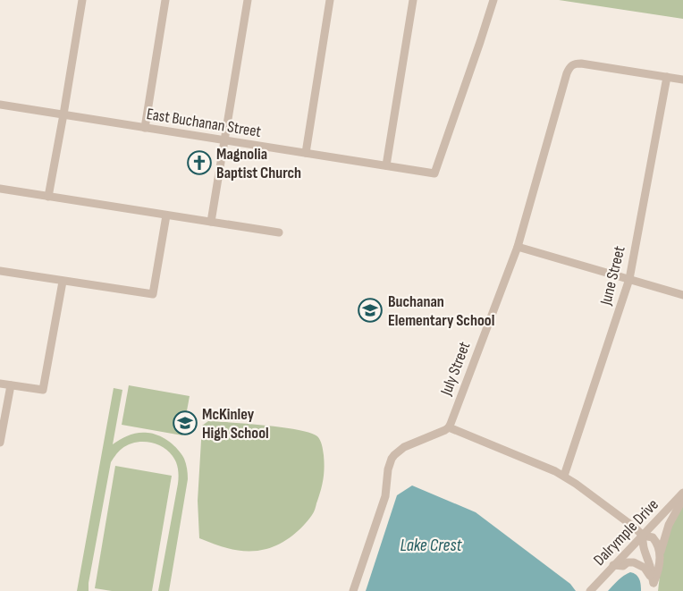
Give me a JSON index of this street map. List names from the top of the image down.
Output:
{
  "streets": {
    "street": [
      "East Buchanan Street",
      "June Street",
      "July Street",
      "Dalrymple Drive"
    ]
  },
  "crossings": [
    ["June Street", "July Street"]
  ],
  "water": ["Lake Crest"],
  "places": {
    "church": ["Magnolia Baptist Church"],
    "school or university": ["Buchanan Elementary School", "McKinley High School"]
  }
}
